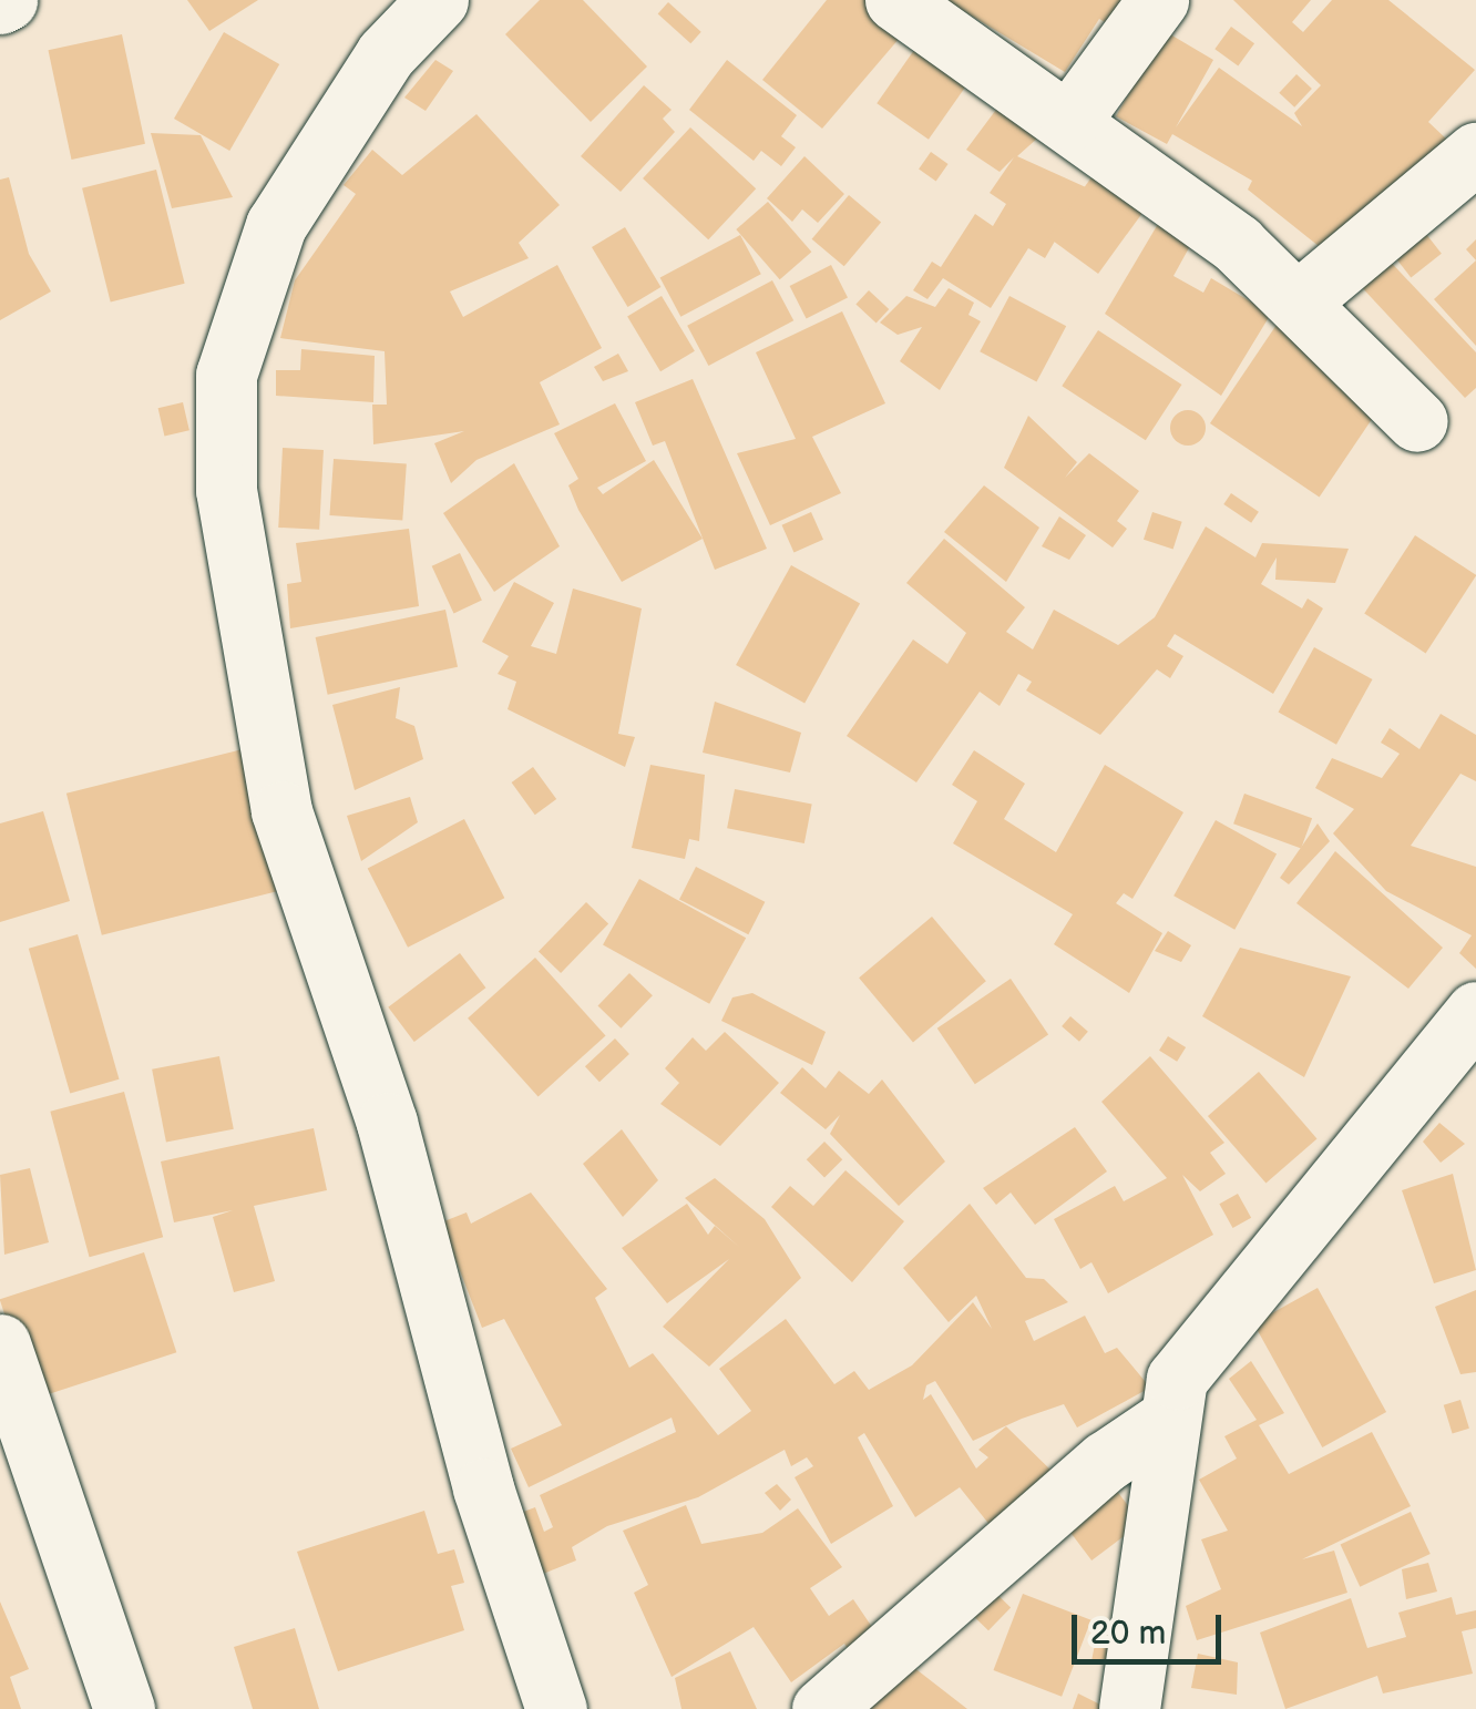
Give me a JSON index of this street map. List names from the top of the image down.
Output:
{
  "scale_bar": "20 m"
}
